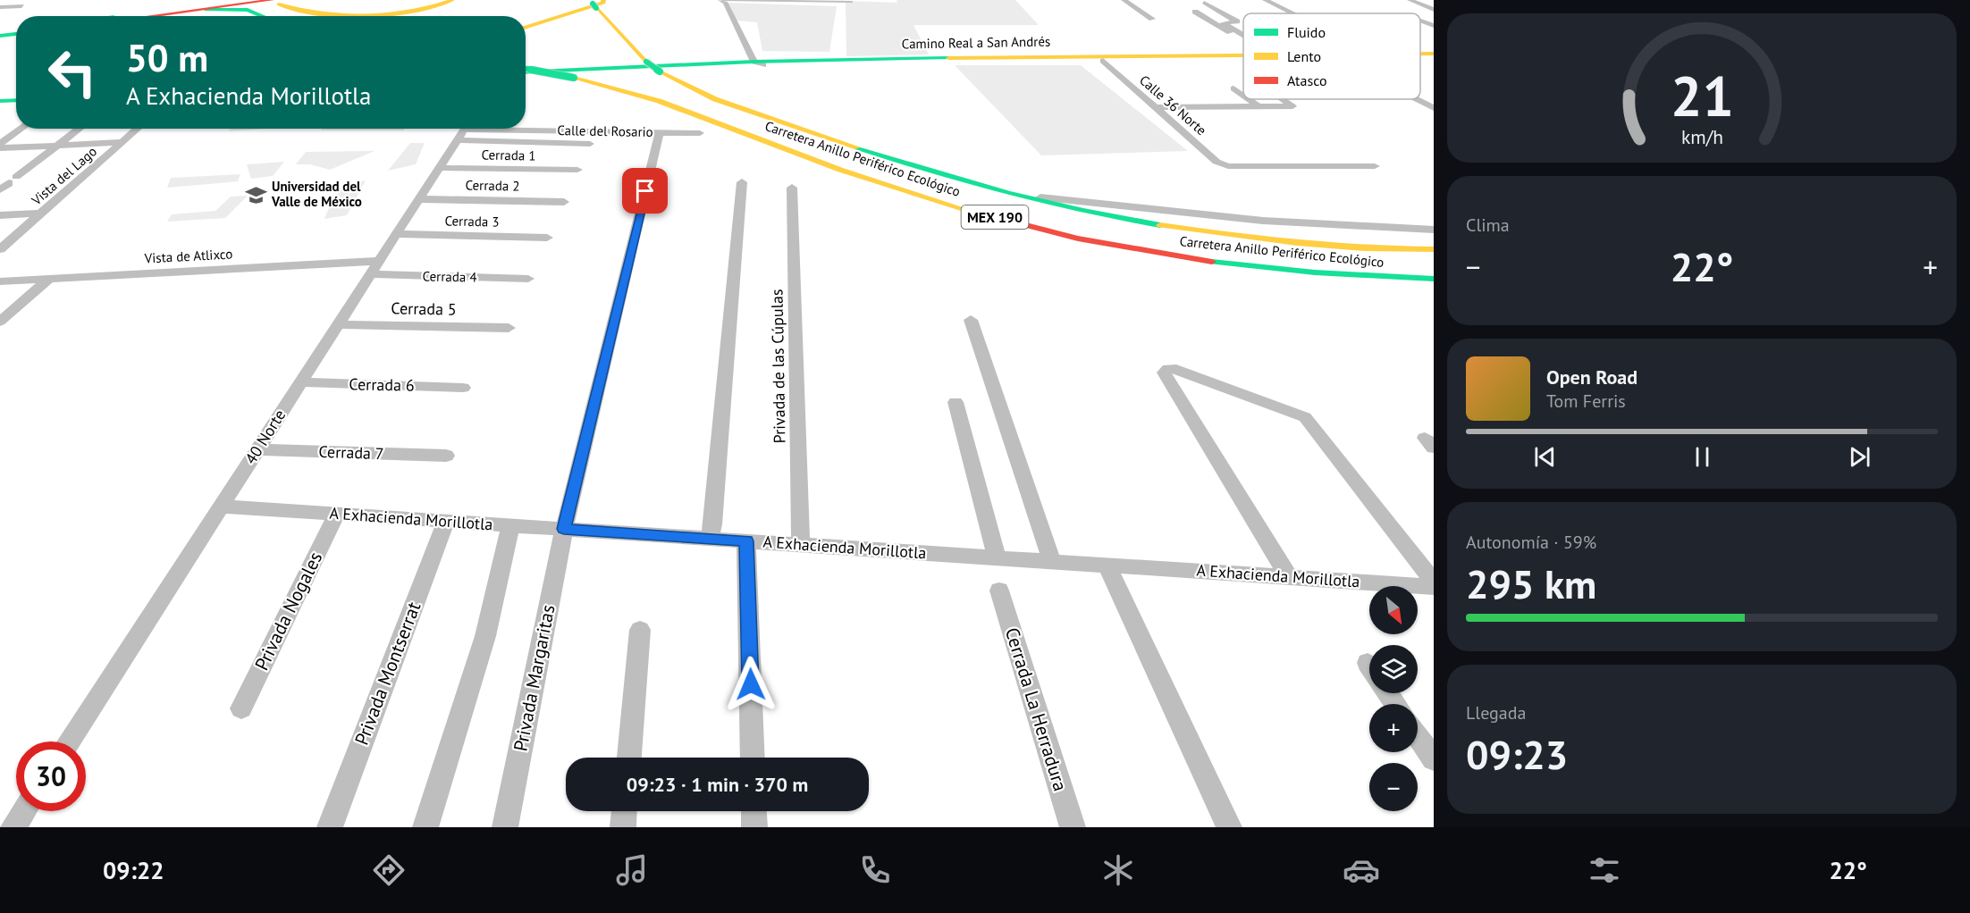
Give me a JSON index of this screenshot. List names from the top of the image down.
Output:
{
  "streets": {
    "main road": ["Camino Real a San Andrés", "Carretera Anillo Periférico Ecológico", "MEX 190"],
    "street": [
      "Calle 36 Norte",
      "Calle del Rosario",
      "Cerrada 1",
      "Vista del Lago",
      "Cerrada 2",
      "Cerrada 3",
      "Vista de Atlixco",
      "Cerrada 4",
      "Cerrada 5",
      "Privada de las Cúpulas",
      "Cerrada 6",
      "40 Norte",
      "Cerrada 7",
      "A Exhacienda Morillotla",
      "Privada Nogales",
      "Privada Montserrat",
      "Privada Margaritas",
      "Cerrada La Herradura"
    ]
  },
  "crossings": [
    ["Camino Real a San Andrés", "Calle 36 Norte"],
    ["Calle del Rosario", "40 Norte"],
    ["Calle del Rosario", "A Exhacienda Morillotla"],
    ["Calle del Rosario", "Privada Margaritas"],
    ["Cerrada 1", "40 Norte"],
    ["Cerrada 2", "40 Norte"],
    ["Cerrada 3", "40 Norte"],
    ["Vista de Atlixco", "Cerrada 4"],
    ["Vista de Atlixco", "40 Norte"],
    ["Cerrada 4", "40 Norte"],
    ["Cerrada 5", "40 Norte"],
    ["Privada de las Cúpulas", "A Exhacienda Morillotla"],
    ["Cerrada 6", "40 Norte"],
    ["40 Norte", "Cerrada 7"],
    ["40 Norte", "A Exhacienda Morillotla"],
    ["A Exhacienda Morillotla", "Privada Nogales"],
    ["A Exhacienda Morillotla", "Privada Montserrat"],
    ["A Exhacienda Morillotla", "Privada Margaritas"]
  ],
  "places": {
    "school or university": ["Universidad del Valle de México"]
  },
  "legend": ["Fluido", "Lento", "Atasco"],
  "north": "bottom right",
  "page": {
    "turn": ["50 m", "A Exhacienda Morillotla"],
    "tile": [
      "Clima",
      ["Autonomía · 59%", "295 km"],
      ["Llegada", "09:23"]
    ],
    "heat": ["−", "22°", "+"],
    "song": ["Open Road", "Tom Ferris"],
    "map_buttons": ["+", "−"],
    "limit": "30",
    "trip": "09:23 · 1 min · 370 m",
    "tabs": ["09:22", "22°"],
    "gauge": ["21", "km/h"]
  }
}
